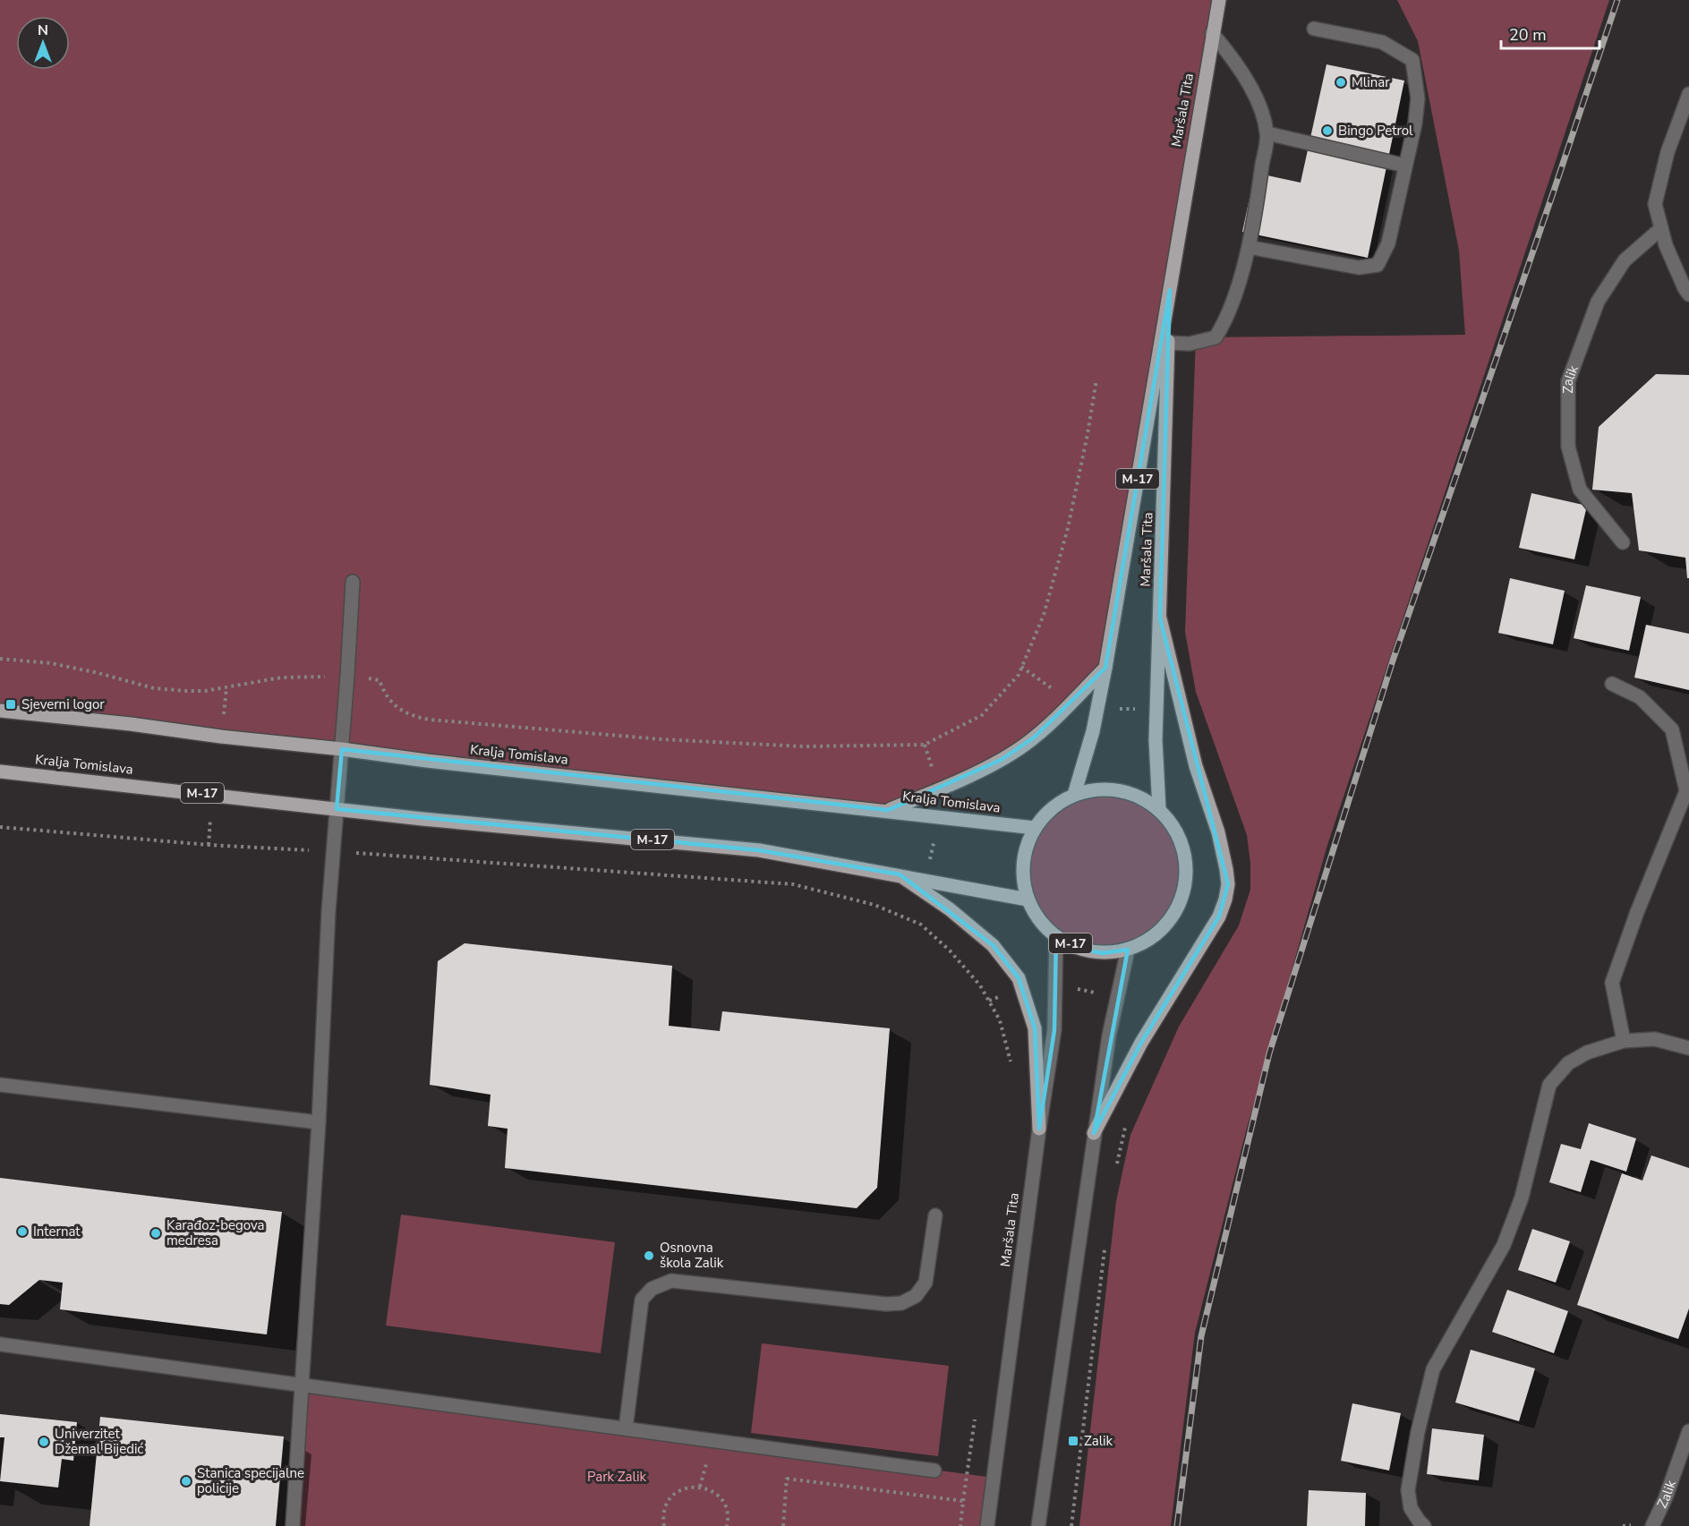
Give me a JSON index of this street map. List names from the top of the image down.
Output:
{
  "streets": {
    "main road": ["Maršala Tita", "M-17", "Kralja Tomislava"],
    "street": ["Zalik"]
  },
  "crossings": [
    ["Maršala Tita", "M-17"],
    ["Maršala Tita", "Kralja Tomislava"],
    ["M-17", "Kralja Tomislava"]
  ],
  "parks": ["Park Zalik"],
  "places": {
    "other": [
      "Mlinar",
      "Bingo Petrol",
      "Internat",
      "Karađoz-begova medresa",
      "Osnovna škola Zalik",
      "Univerzitet Džemal Bijedić",
      "Stanica specijalne policije"
    ],
    "transit": ["Sjeverni logor", "Zalik"]
  },
  "scale_bar": "20 m",
  "north": "top"
}
